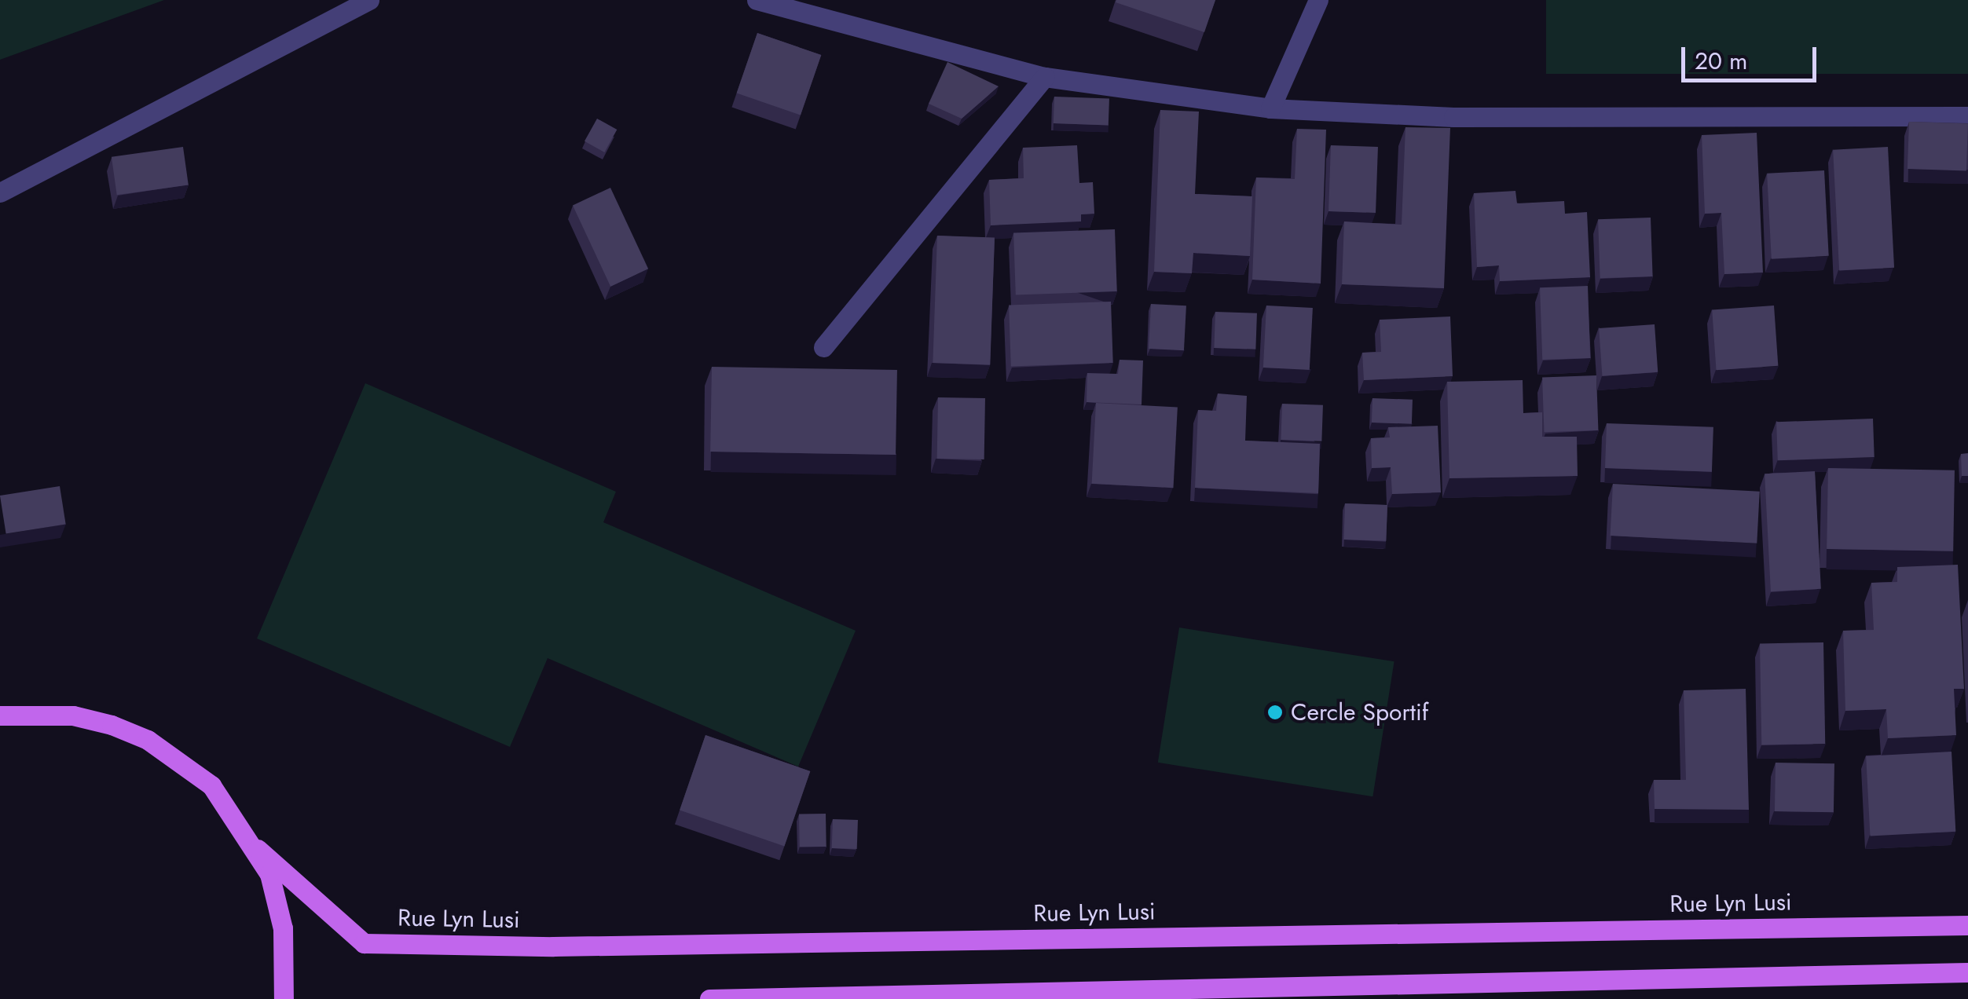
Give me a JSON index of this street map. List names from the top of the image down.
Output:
{
  "streets": {
    "main road": ["Rue Lyn Lusi"]
  },
  "places": ["Cercle Sportif"],
  "scale_bar": "20 m"
}
